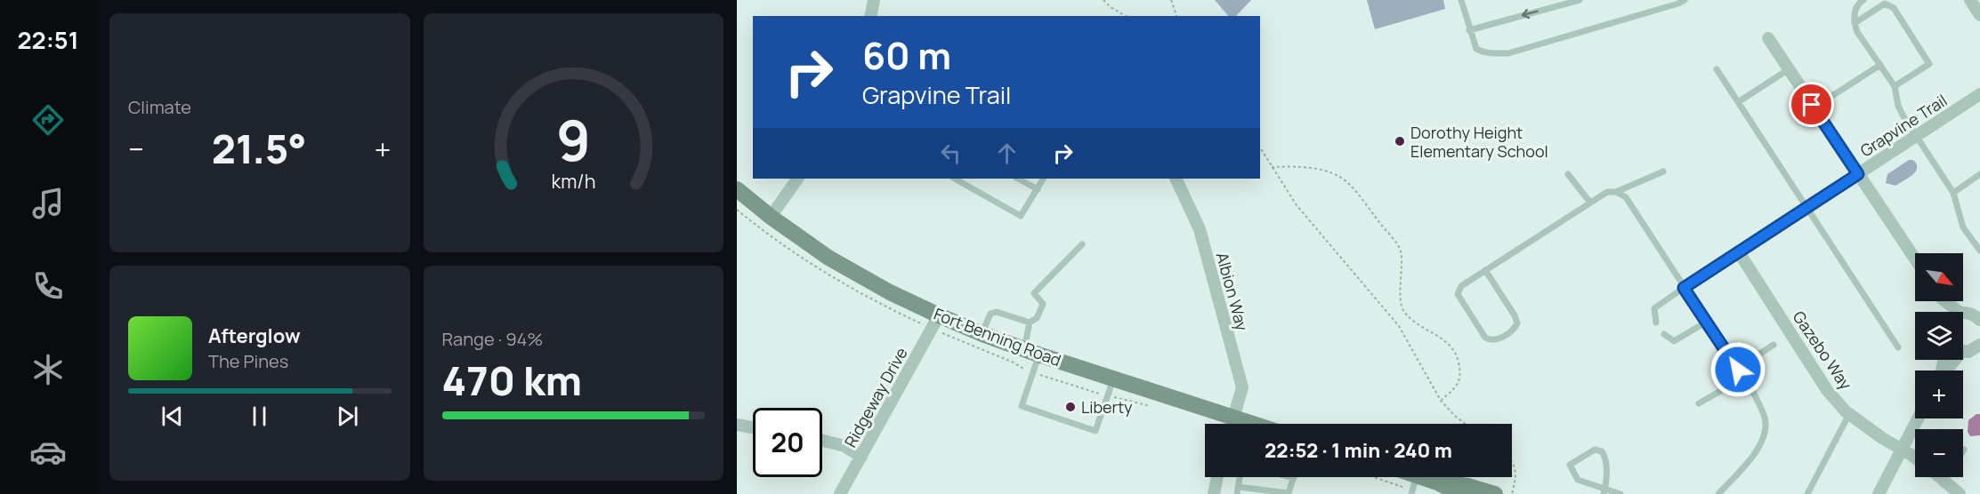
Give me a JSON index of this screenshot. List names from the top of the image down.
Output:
{
  "streets": {
    "street": [
      "Grapvine Trail",
      "Albion Way",
      "Fort Benning Road",
      "Gazebo Way",
      "Ridgeway Drive"
    ]
  },
  "crossings": [
    ["Grapvine Trail", "Gazebo Way"],
    ["Albion Way", "Fort Benning Road"],
    ["Fort Benning Road", "Ridgeway Drive"]
  ],
  "places": ["Dorothy Height Elementary School", "Liberty"],
  "north": "bottom right",
  "page": {
    "tabs": "22:51",
    "tile": [
      "Climate",
      ["Range · 94%", "470 km"]
    ],
    "turn": ["60 m", "Grapvine Trail"],
    "heat": ["−", "21.5°", "+"],
    "map_buttons": ["+", "−"],
    "song": ["Afterglow", "The Pines"],
    "limit": "20",
    "trip": "22:52 · 1 min · 240 m",
    "gauge": ["9", "km/h"]
  }
}
